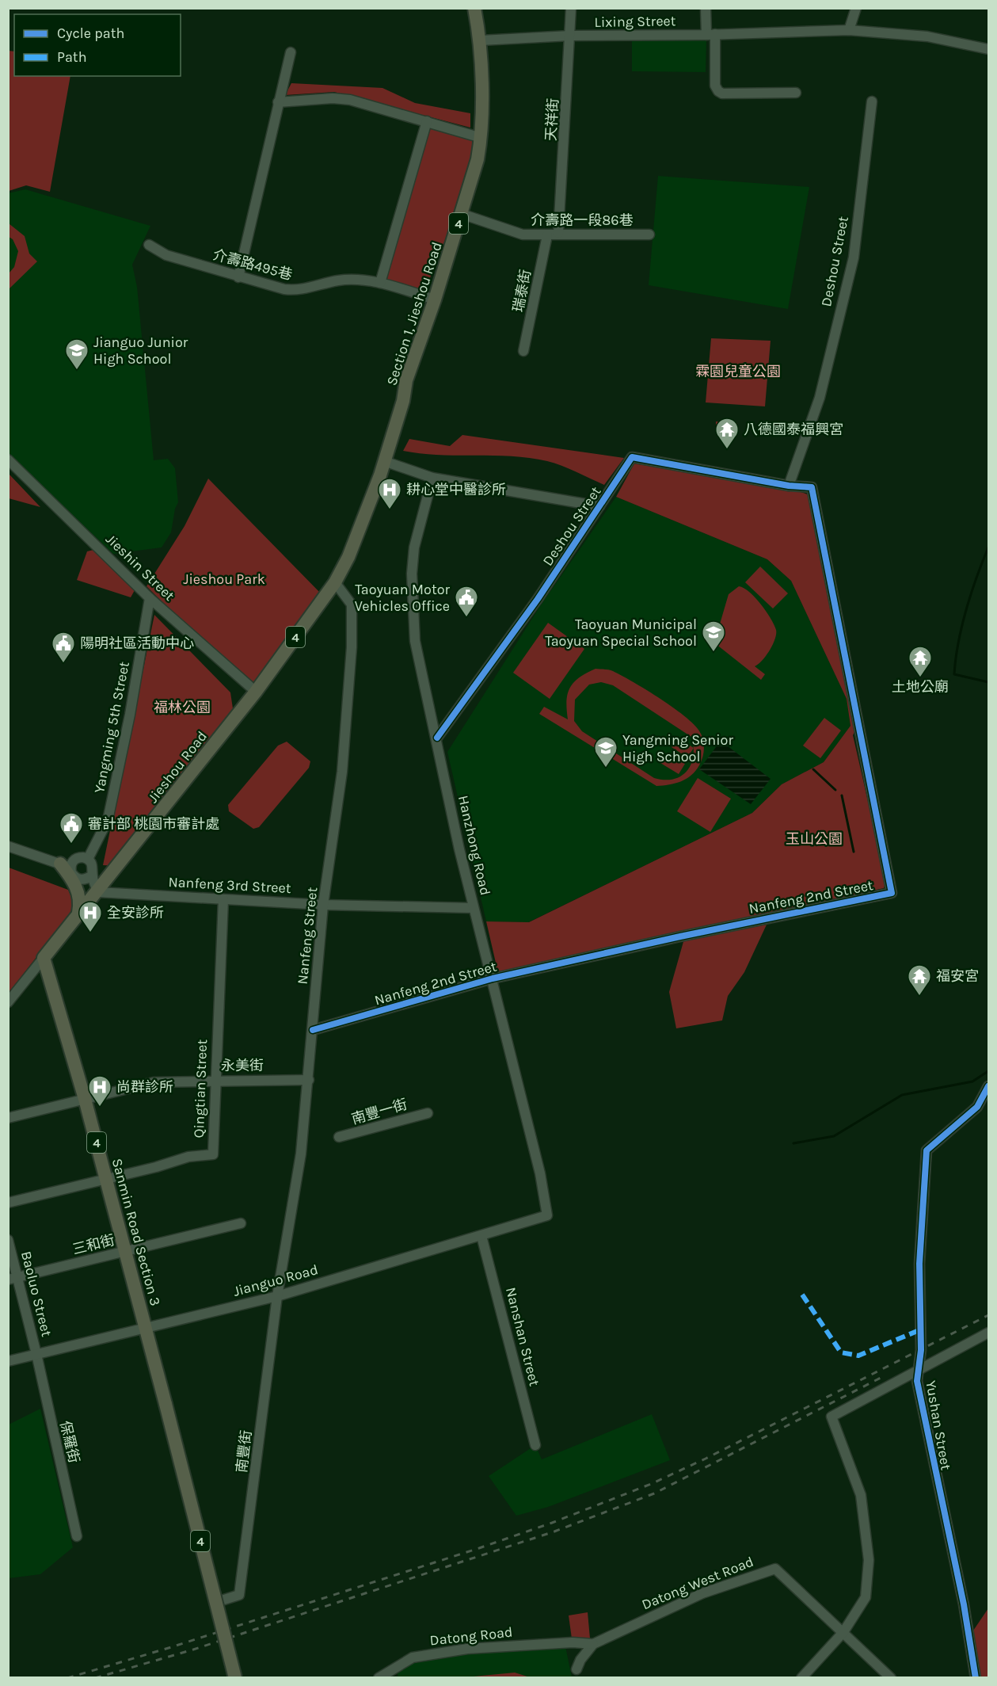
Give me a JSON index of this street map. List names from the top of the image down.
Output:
{
  "streets": {
    "main road": [
      "4",
      "Section 1, Jieshou Road",
      "Jieshou Road",
      "Sanmin Road Section 3"
    ],
    "street": [
      "Lixing Street",
      "天祥街",
      "介壽路一段86巷",
      "Deshou Street",
      "介壽路495巷",
      "瑞泰街",
      "Jieshin Street",
      "Yangming 5th Street",
      "Hanzhong Road",
      "Nanfeng 3rd Street",
      "Nanfeng 2nd Street",
      "Nanfeng Street",
      "永美街",
      "Qingtian Street",
      "南豐一街",
      "三和街",
      "Jianguo Road",
      "Baoluo Street",
      "Nanshan Street",
      "Yushan Street",
      "保羅街",
      "南豐街",
      "Datong West Road"
    ]
  },
  "crossings": [
    ["Lixing Street", "天祥街"],
    ["Lixing Street", "Section 1, Jieshou Road"],
    ["天祥街", "介壽路一段86巷"],
    ["介壽路一段86巷", "瑞泰街"],
    ["介壽路一段86巷", "Section 1, Jieshou Road"],
    ["Deshou Street", "Jieshou Road"],
    ["Deshou Street", "Hanzhong Road"],
    ["Deshou Street", "Nanfeng 2nd Street"],
    ["介壽路495巷", "Section 1, Jieshou Road"],
    ["Section 1, Jieshou Road", "Jieshou Road"],
    ["Jieshin Street", "Yangming 5th Street"],
    ["Jieshin Street", "Jieshou Road"],
    ["Jieshou Road", "Nanfeng 3rd Street"],
    ["Jieshou Road", "Nanfeng Street"],
    ["Jieshou Road", "Sanmin Road Section 3"],
    ["Hanzhong Road", "Nanfeng 3rd Street"],
    ["Hanzhong Road", "Nanfeng 2nd Street"],
    ["Hanzhong Road", "Jianguo Road"],
    ["Nanfeng 3rd Street", "Nanfeng Street"],
    ["Nanfeng 3rd Street", "Qingtian Street"],
    ["Nanfeng 2nd Street", "Nanfeng Street"],
    ["Nanfeng Street", "永美街"],
    ["Nanfeng Street", "Jianguo Road"],
    ["Nanfeng Street", "南豐街"],
    ["永美街", "Qingtian Street"],
    ["永美街", "Sanmin Road Section 3"],
    ["Qingtian Street", "Sanmin Road Section 3"],
    ["Sanmin Road Section 3", "三和街"],
    ["Sanmin Road Section 3", "Jianguo Road"],
    ["三和街", "Baoluo Street"],
    ["Jianguo Road", "Baoluo Street"],
    ["Jianguo Road", "Nanshan Street"],
    ["Jianguo Road", "保羅街"],
    ["Jianguo Road", "南豐街"],
    ["Baoluo Street", "保羅街"]
  ],
  "parks": [
    "霖園兒童公園",
    "Jieshou Park",
    "福林公園",
    "玉山公園"
  ],
  "places": {
    "school or university": ["Jianguo Junior High School", "Taoyuan Municipal Taoyuan Special School", "Yangming Senior High School"],
    "temple": ["八德國泰福興宮", "土地公廟", "福安宮"],
    "hospital": ["耕心堂中醫診所", "全安診所", "尚群診所"],
    "public building": ["Taoyuan Motor Vehicles Office", "陽明社區活動中心", "審計部 桃園市審計處"]
  },
  "legend": ["Cycle path", "Path"]
}
